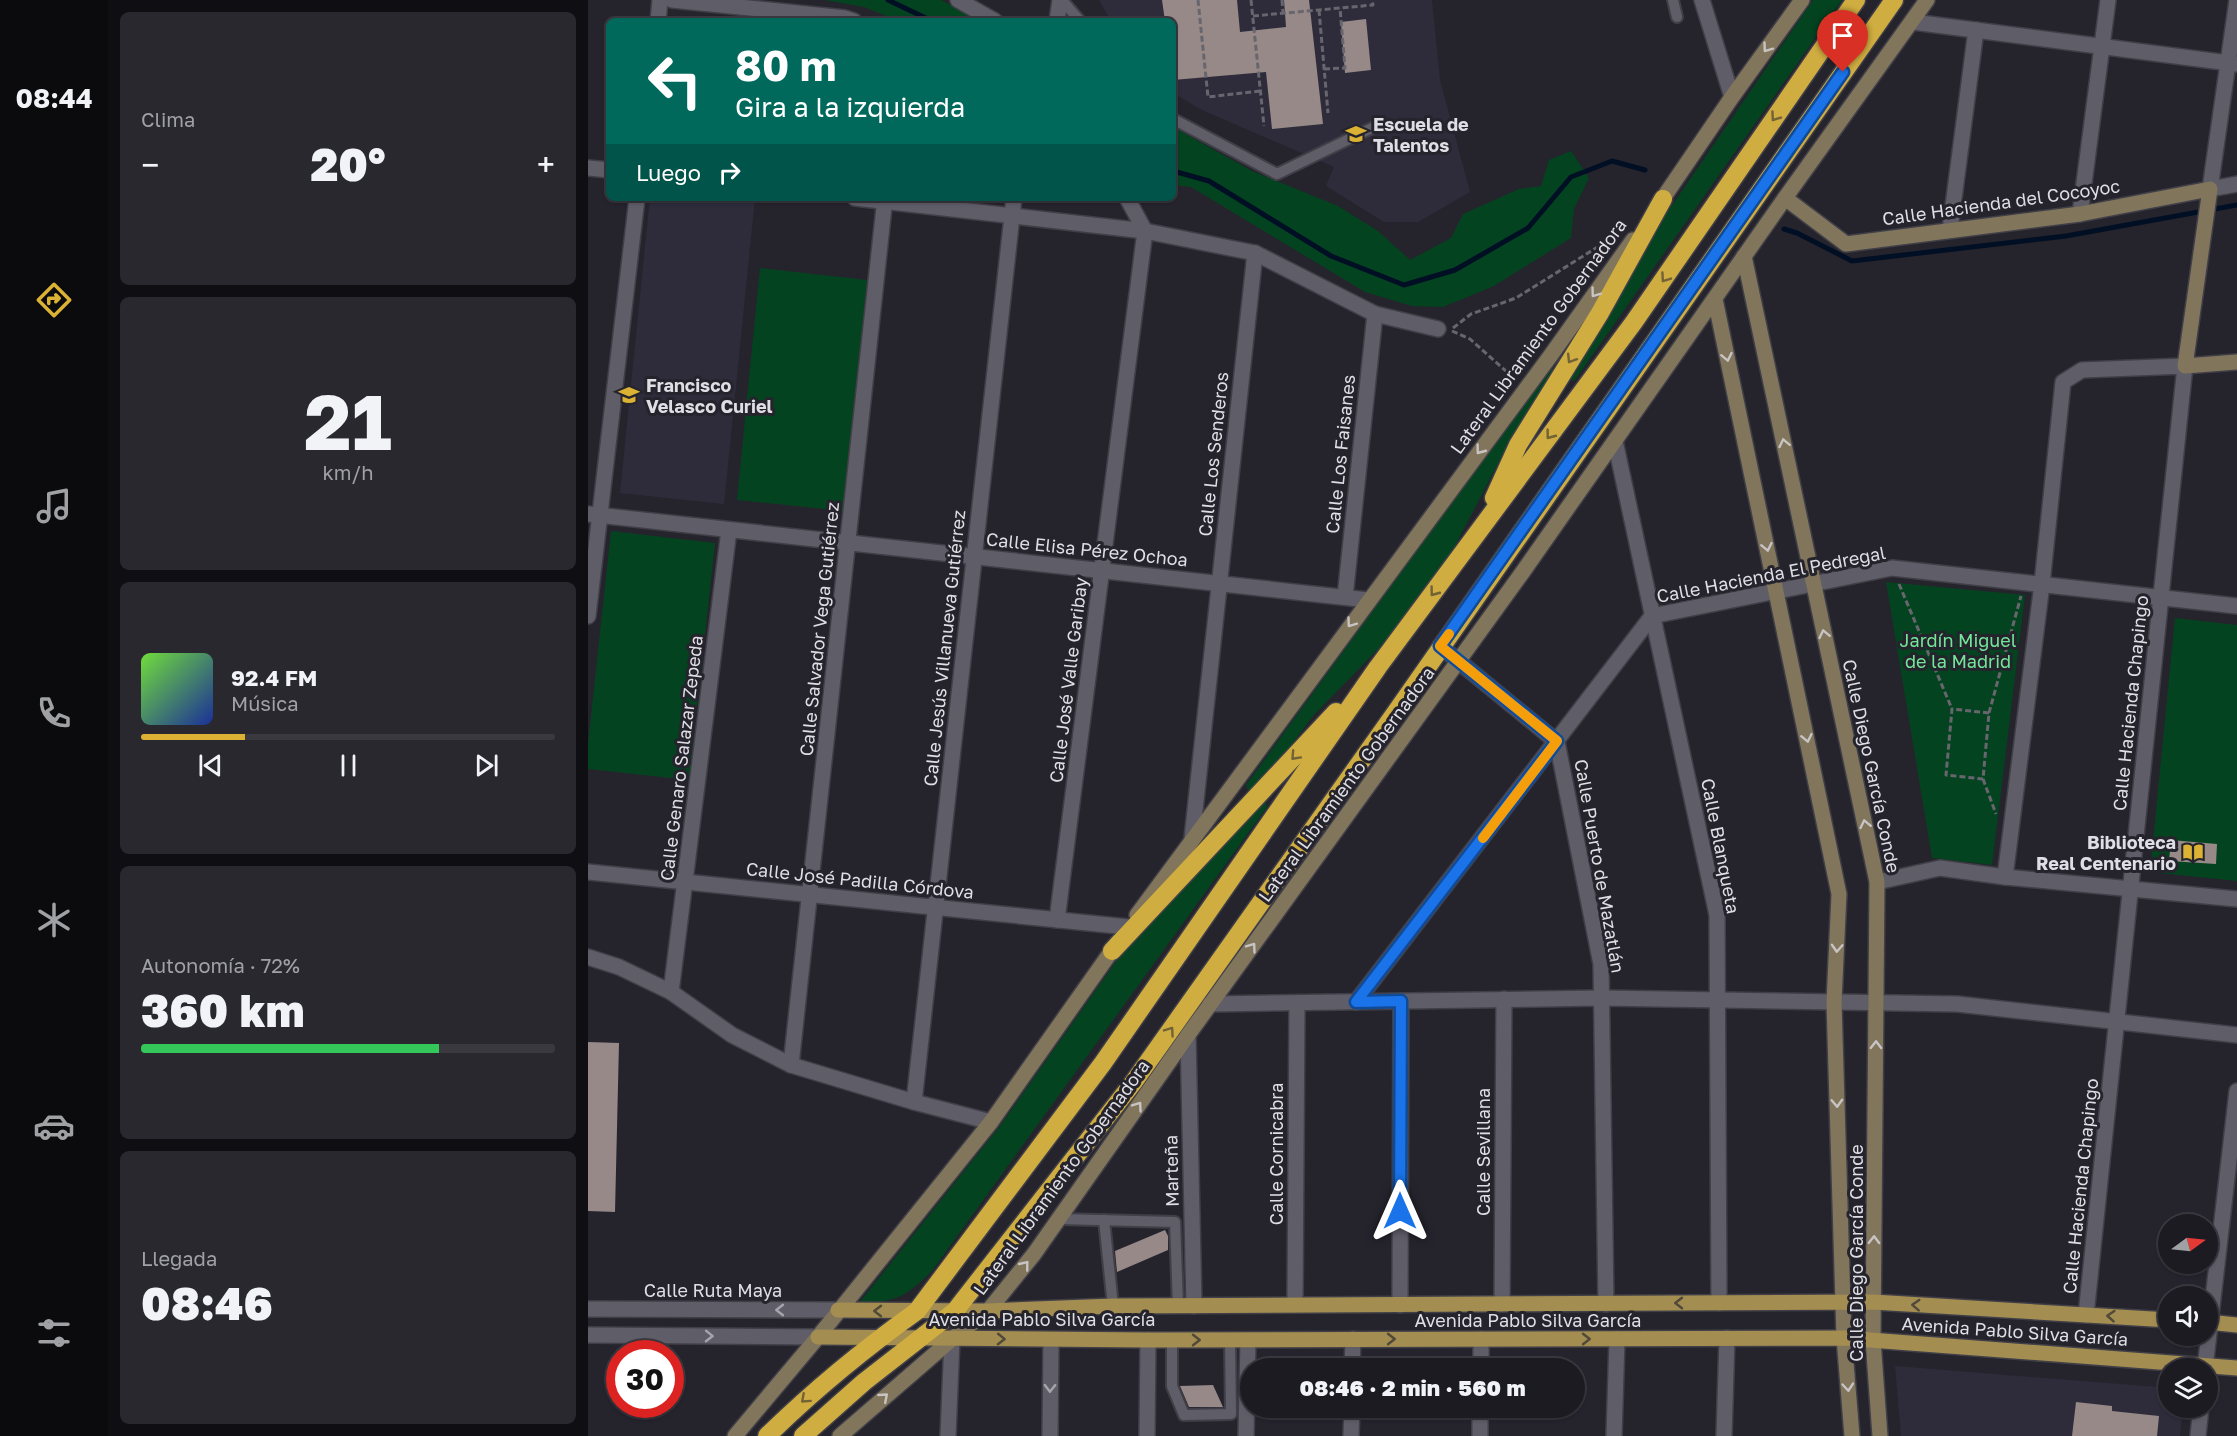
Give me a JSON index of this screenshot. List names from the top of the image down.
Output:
{
  "streets": {
    "main road": ["Avenida Pablo Silva García"],
    "street": [
      "Calle Hacienda del Cocoyoc",
      "Lateral Libramiento Gobernadora",
      "Calle Los Senderos",
      "Calle Los Faisanes",
      "Calle Elisa Pérez Ochoa",
      "Calle Hacienda El Pedregal",
      "Calle Salvador Vega Gutiérrez",
      "Calle Jesús Villanueva Gutiérrez",
      "Calle José Valle Garibay",
      "Calle Hacienda Chapingo",
      "Calle Genaro Salazar Zepeda",
      "Calle Diego García Conde",
      "Calle Blanqueta",
      "Calle Puerto de Mazatlán",
      "Calle José Padilla Córdova",
      "Calle Sevillana",
      "Calle Cornicabra",
      "Marteña",
      "Calle Ruta Maya"
    ]
  },
  "crossings": [
    ["Calle Hacienda del Cocoyoc", "Lateral Libramiento Gobernadora"],
    ["Calle Hacienda del Cocoyoc", "Calle Hacienda Chapingo"],
    ["Lateral Libramiento Gobernadora", "Calle Los Senderos"],
    ["Lateral Libramiento Gobernadora", "Calle Elisa Pérez Ochoa"],
    ["Lateral Libramiento Gobernadora", "Calle Diego García Conde"],
    ["Lateral Libramiento Gobernadora", "Calle Blanqueta"],
    ["Lateral Libramiento Gobernadora", "Calle Puerto de Mazatlán"],
    ["Lateral Libramiento Gobernadora", "Calle José Padilla Córdova"],
    ["Lateral Libramiento Gobernadora", "Marteña"],
    ["Lateral Libramiento Gobernadora", "Calle Ruta Maya"],
    ["Lateral Libramiento Gobernadora", "Avenida Pablo Silva García"],
    ["Calle Los Senderos", "Calle Elisa Pérez Ochoa"],
    ["Calle Los Faisanes", "Calle Elisa Pérez Ochoa"],
    ["Calle Elisa Pérez Ochoa", "Calle Salvador Vega Gutiérrez"],
    ["Calle Elisa Pérez Ochoa", "Calle Jesús Villanueva Gutiérrez"],
    ["Calle Elisa Pérez Ochoa", "Calle José Valle Garibay"],
    ["Calle Elisa Pérez Ochoa", "Calle Genaro Salazar Zepeda"],
    ["Calle Hacienda El Pedregal", "Calle Hacienda Chapingo"],
    ["Calle Hacienda El Pedregal", "Calle Diego García Conde"],
    ["Calle Hacienda El Pedregal", "Calle Blanqueta"],
    ["Calle Hacienda El Pedregal", "Calle Puerto de Mazatlán"],
    ["Calle Salvador Vega Gutiérrez", "Calle José Padilla Córdova"],
    ["Calle Jesús Villanueva Gutiérrez", "Calle José Padilla Córdova"],
    ["Calle José Valle Garibay", "Calle José Padilla Córdova"],
    ["Calle Hacienda Chapingo", "Avenida Pablo Silva García"],
    ["Calle Genaro Salazar Zepeda", "Calle José Padilla Córdova"],
    ["Calle Diego García Conde", "Avenida Pablo Silva García"],
    ["Calle Blanqueta", "Avenida Pablo Silva García"],
    ["Calle Puerto de Mazatlán", "Avenida Pablo Silva García"],
    ["Calle Sevillana", "Avenida Pablo Silva García"],
    ["Calle Cornicabra", "Avenida Pablo Silva García"],
    ["Marteña", "Avenida Pablo Silva García"],
    ["Calle Ruta Maya", "Avenida Pablo Silva García"]
  ],
  "parks": ["Jardín Miguel de la Madrid"],
  "places": {
    "school or university": ["Escuela de Talentos", "Francisco Velasco Curiel"],
    "library": ["Biblioteca Real Centenario"]
  },
  "north": "right",
  "page": {
    "tabs": "08:44",
    "tile": [
      "Clima",
      ["21", "km/h"],
      ["Autonomía · 72%", "360 km"],
      ["Llegada", "08:46"]
    ],
    "turn": ["80 m", "Gira a la izquierda"],
    "heat": ["−", "20°", "+"],
    "then": "Luego",
    "song": ["92.4 FM", "Música"],
    "limit": "30",
    "trip": "08:46 · 2 min · 560 m"
  }
}
